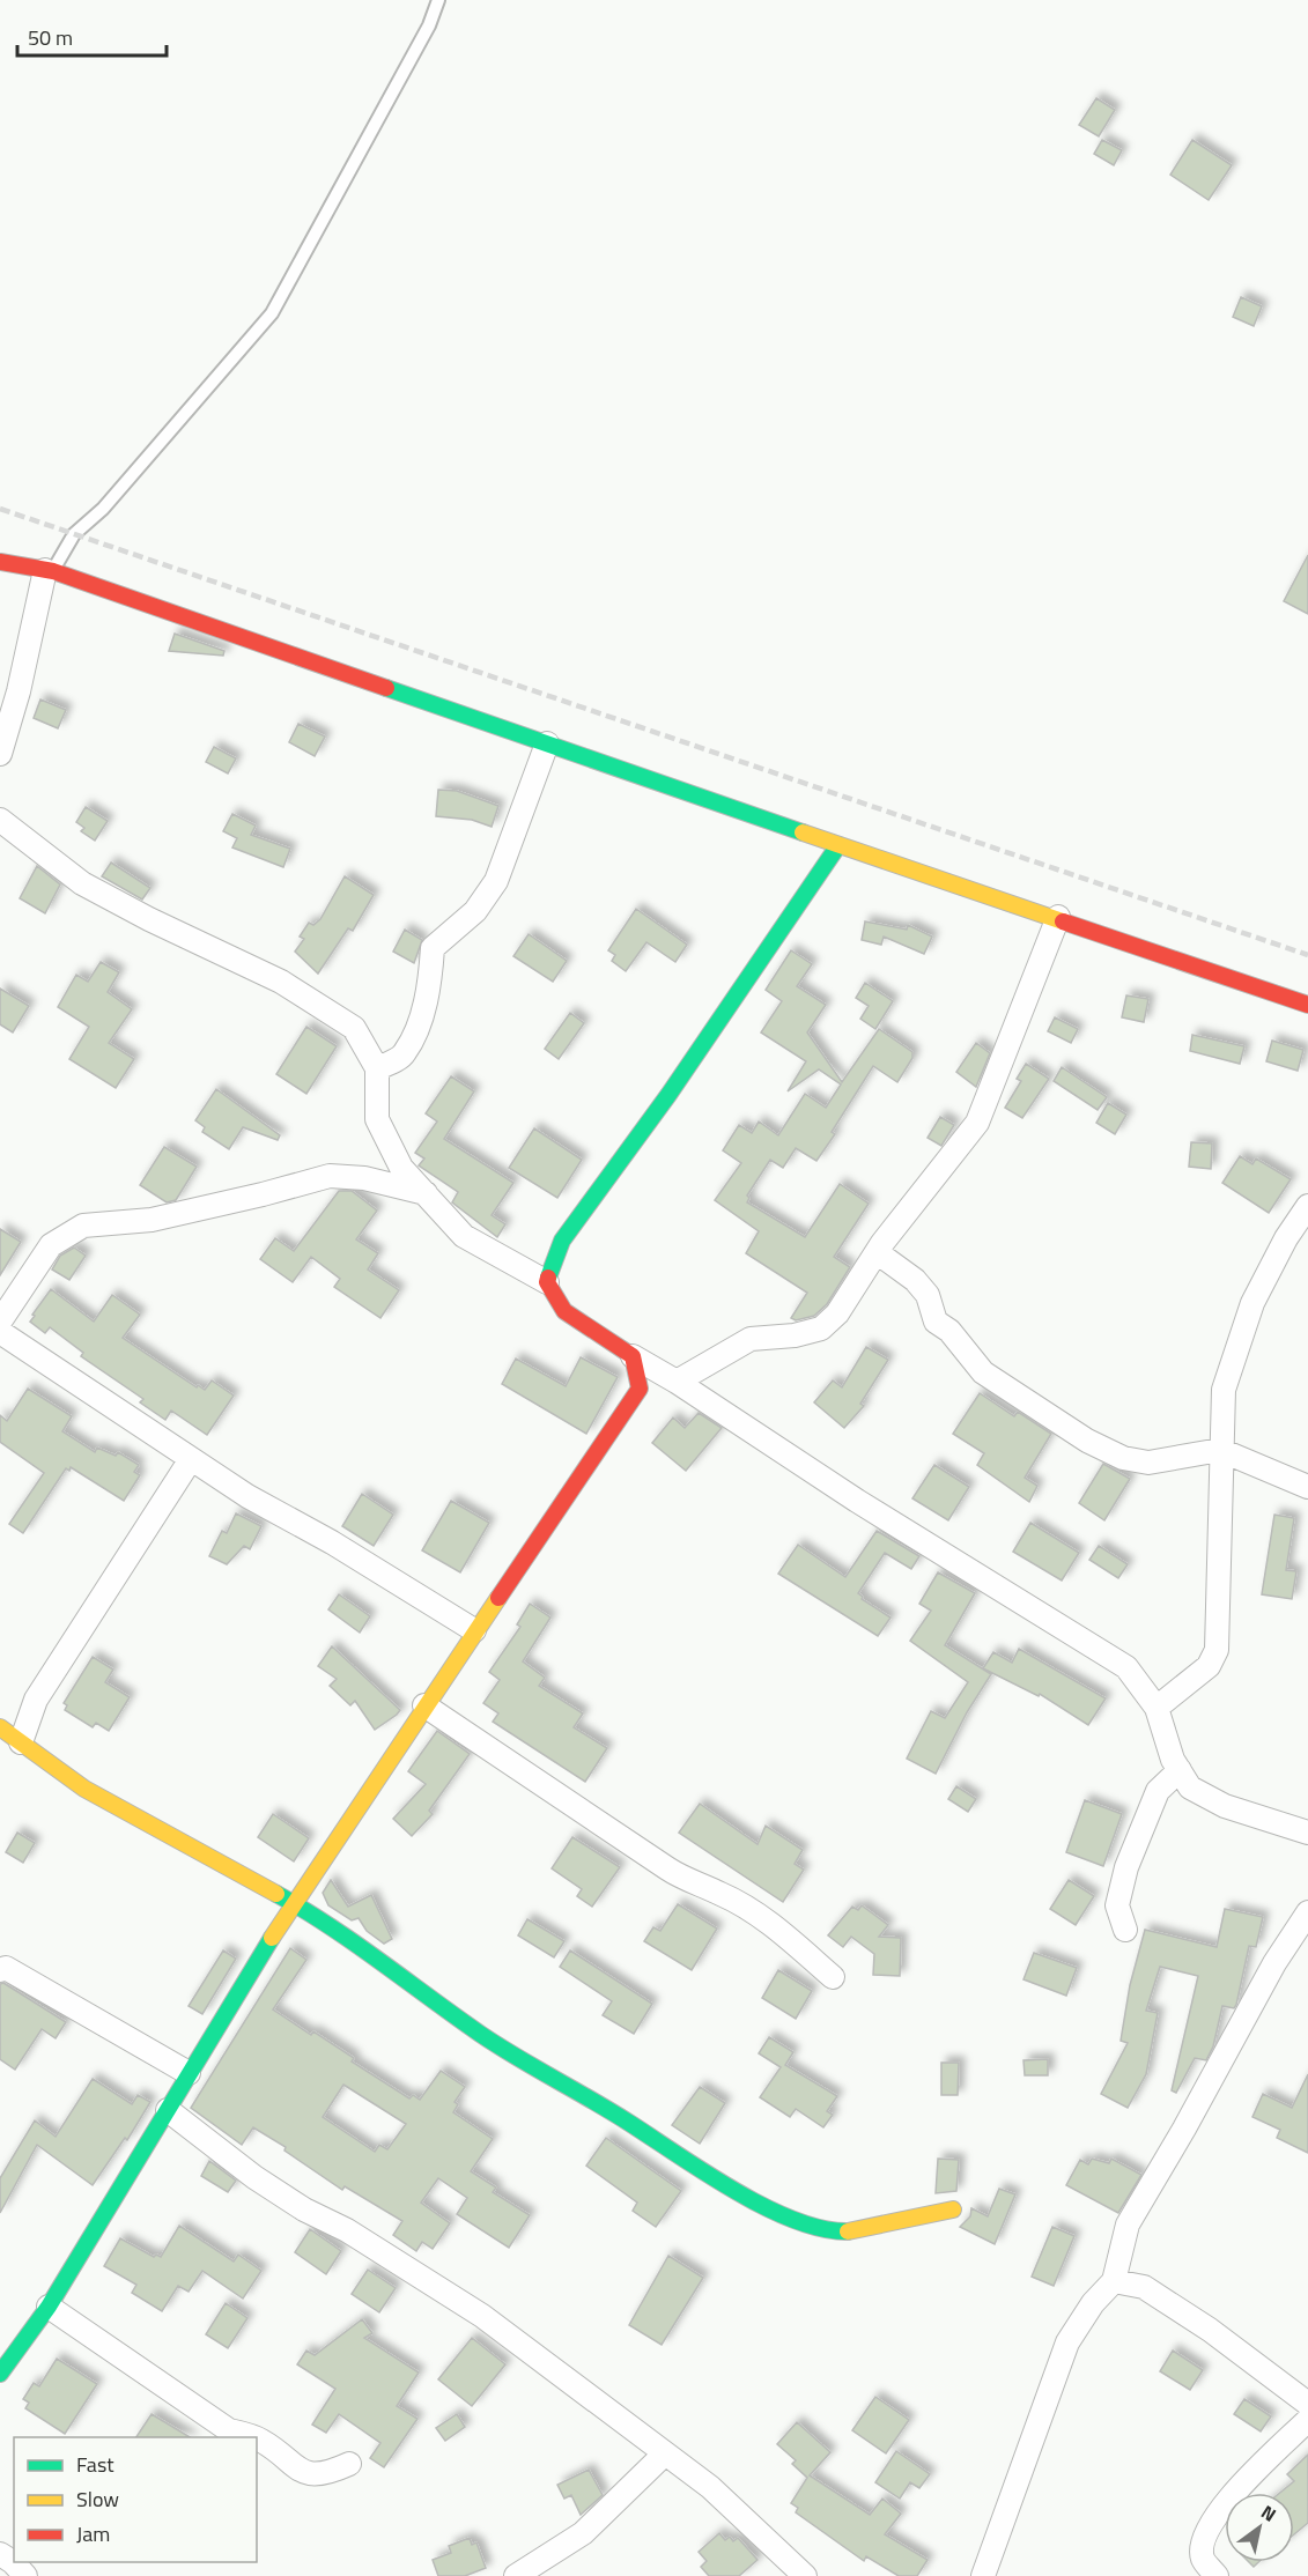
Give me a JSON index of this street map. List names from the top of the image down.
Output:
{
  "legend": ["Fast", "Slow", "Jam"],
  "scale_bar": "50 m",
  "north": "top right"
}
